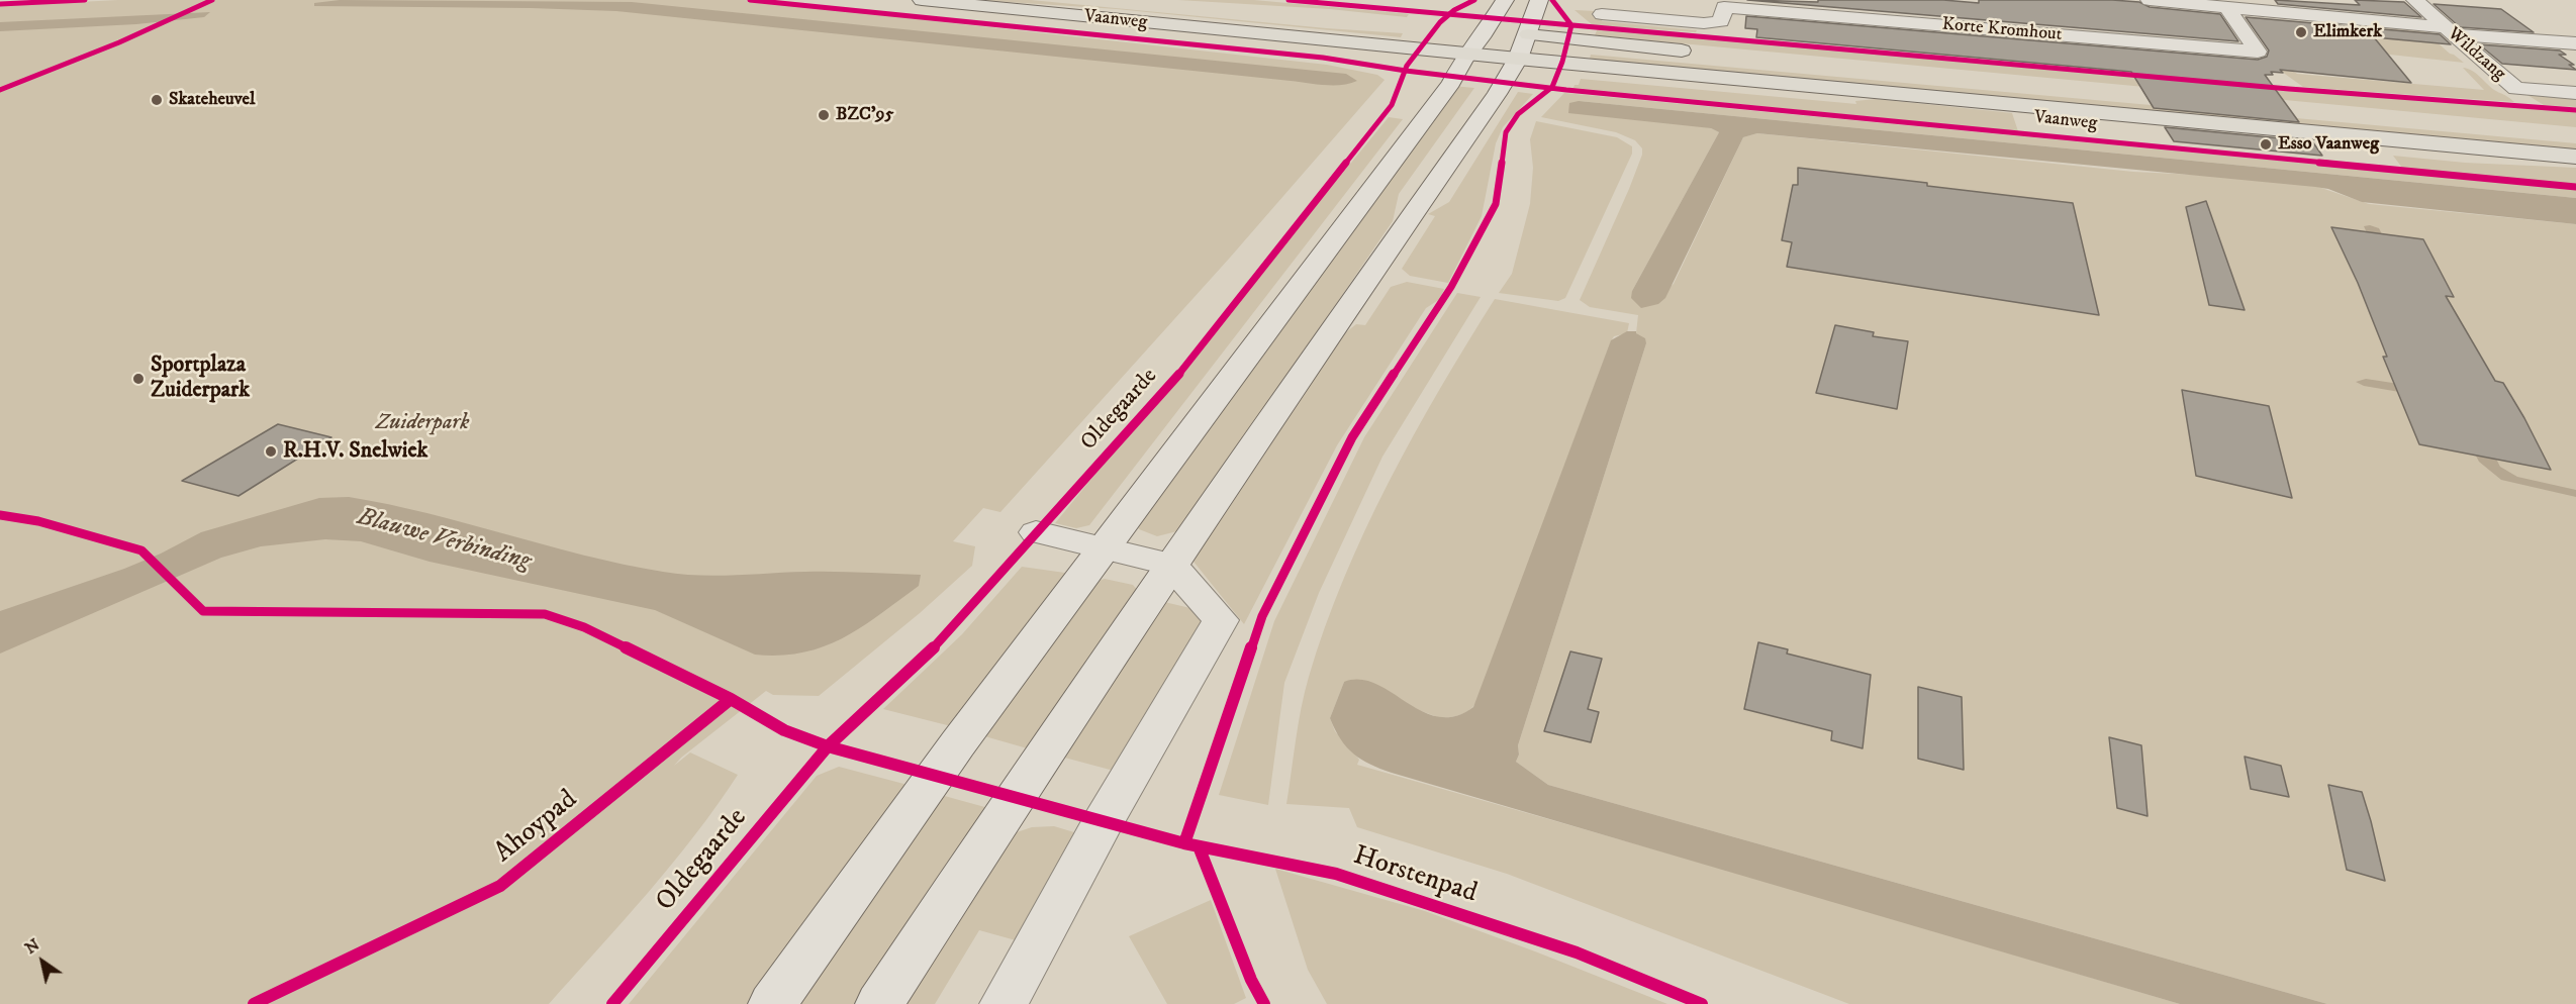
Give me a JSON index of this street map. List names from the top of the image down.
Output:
{
  "streets": {
    "highway": ["Vaanweg"],
    "main road": ["Korte Kromhout", "Wildzang"],
    "cycle path": ["Oldegaarde", "Ahoypad"]
  },
  "water": ["Blauwe Verbinding"],
  "parks": ["Zuiderpark"],
  "places": [
    "Elimkerk",
    "Skateheuvel",
    "BZC'95",
    "Esso Vaanweg",
    "Sportplaza Zuiderpark",
    "R.H.V. Snelwiek"
  ],
  "north": "top left"
}
